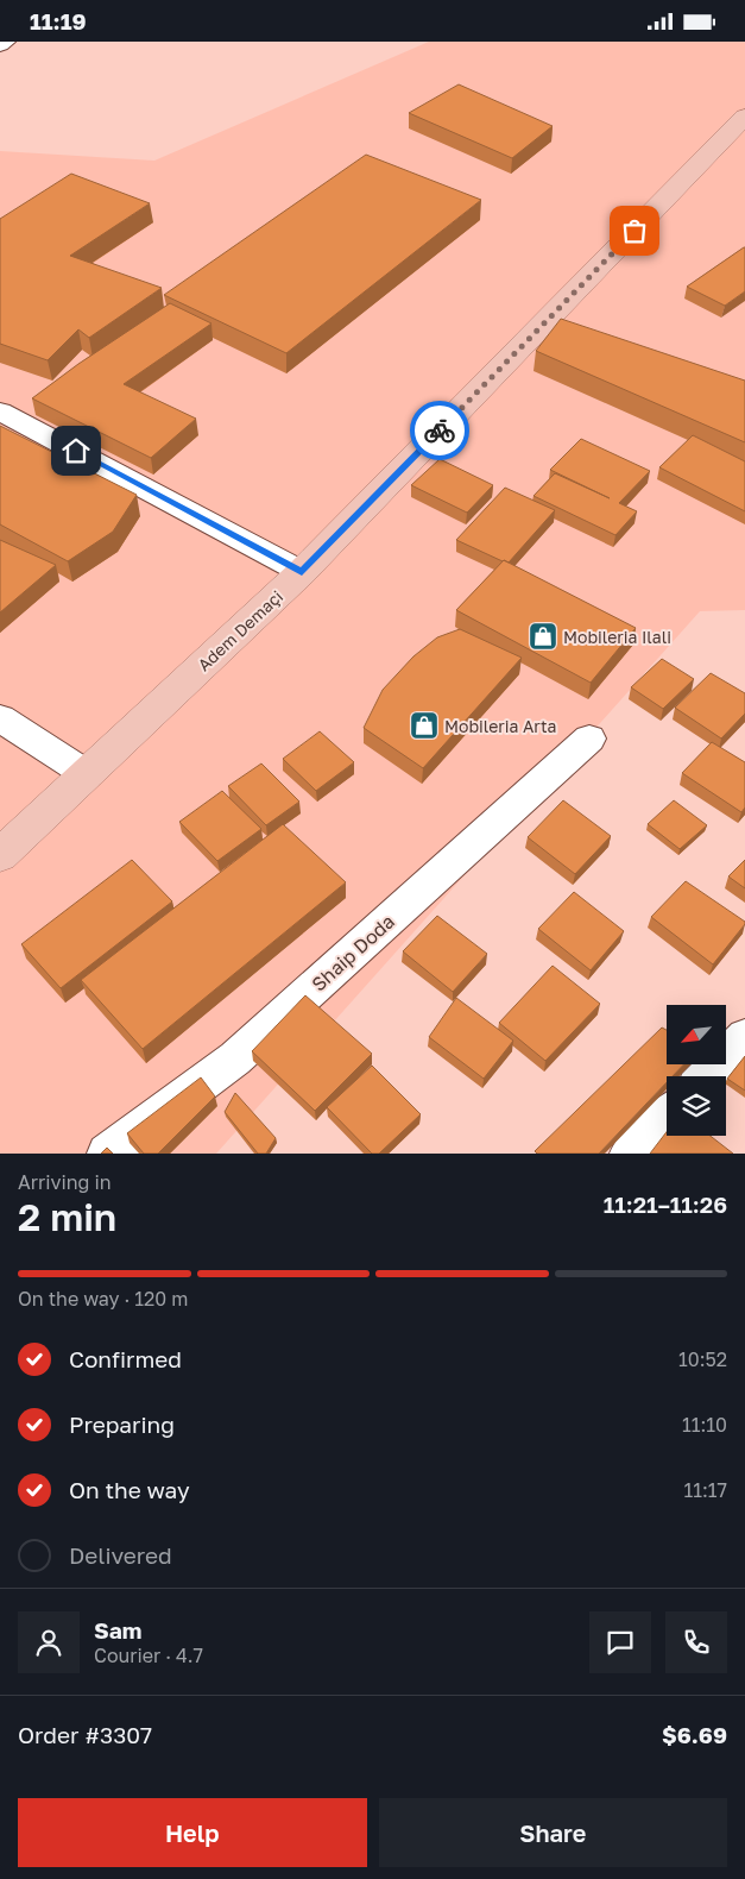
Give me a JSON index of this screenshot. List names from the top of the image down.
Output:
{
  "streets": {
    "main road": ["Adem Demaçi"],
    "street": ["Shaip Doda"]
  },
  "places": {
    "shop": ["Mobileria Ilali", "Mobileria Arta"]
  },
  "north": "bottom left",
  "page": {
    "status": "11:19",
    "heading": ["2 min", "Arriving in", "11:21–11:26"],
    "panel": [
      "Sam",
      "Courier · 4.7",
      "Order #3307",
      "$6.69"
    ],
    "bar": "On the way · 120 m",
    "list": [
      ["Confirmed", "10:52"],
      ["Preparing", "11:10"],
      ["On the way", "11:17"],
      "Delivered"
    ],
    "buttons": ["Help", "Share"]
  }
}
